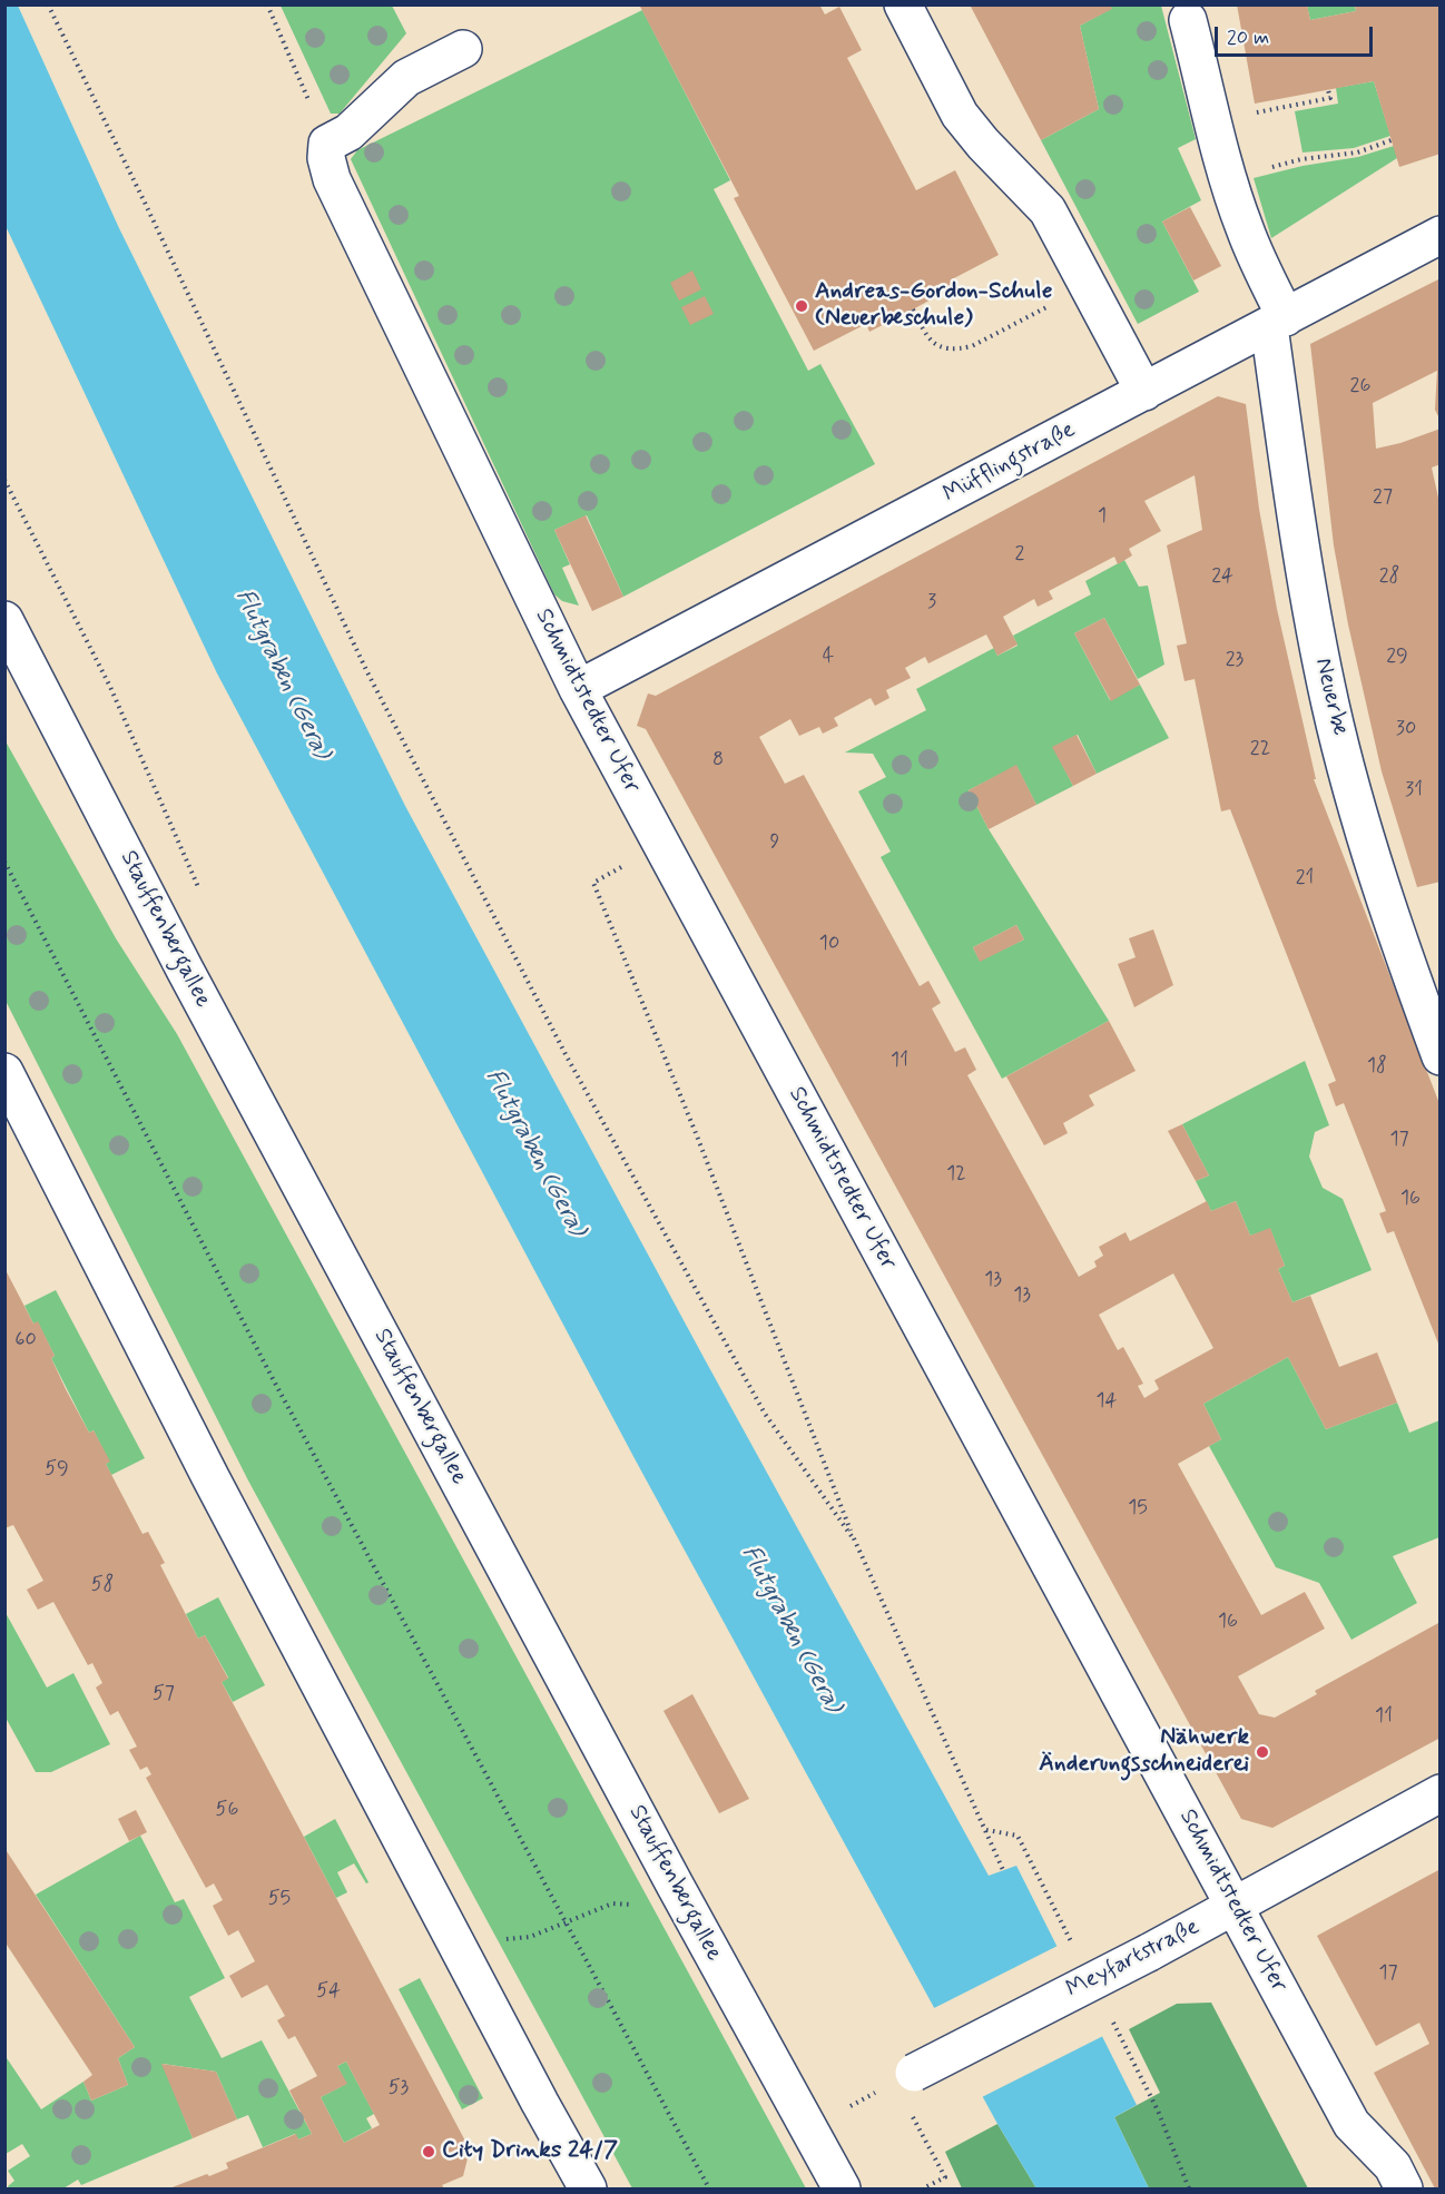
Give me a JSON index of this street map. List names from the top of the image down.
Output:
{
  "streets": {
    "street": [
      "Müfflingstraße",
      "Neuerbe",
      "Schmidtstedter Ufer",
      "Stauffenbergallee",
      "Meyfartstraße"
    ]
  },
  "crossings": [
    ["Müfflingstraße", "Neuerbe"],
    ["Müfflingstraße", "Schmidtstedter Ufer"],
    ["Schmidtstedter Ufer", "Meyfartstraße"]
  ],
  "water": ["Flutgraben (Gera)"],
  "places": ["Andreas-Gordon-Schule (Neuerbeschule)", "Nähwerk Änderungsschneiderei", "City Drinks 24/7"],
  "house_numbers": [
    "26",
    "27",
    "1",
    "2",
    "24",
    "28",
    "3",
    "4",
    "29",
    "23",
    "30",
    "22",
    "8",
    "31",
    "9",
    "21",
    "10",
    "11",
    "18",
    "17",
    "12",
    "16",
    "13",
    "13",
    "60",
    "14",
    "59",
    "15",
    "58",
    "16",
    "57",
    "11",
    "56",
    "55",
    "17",
    "54",
    "53"
  ],
  "scale_bar": "20 m"
}
